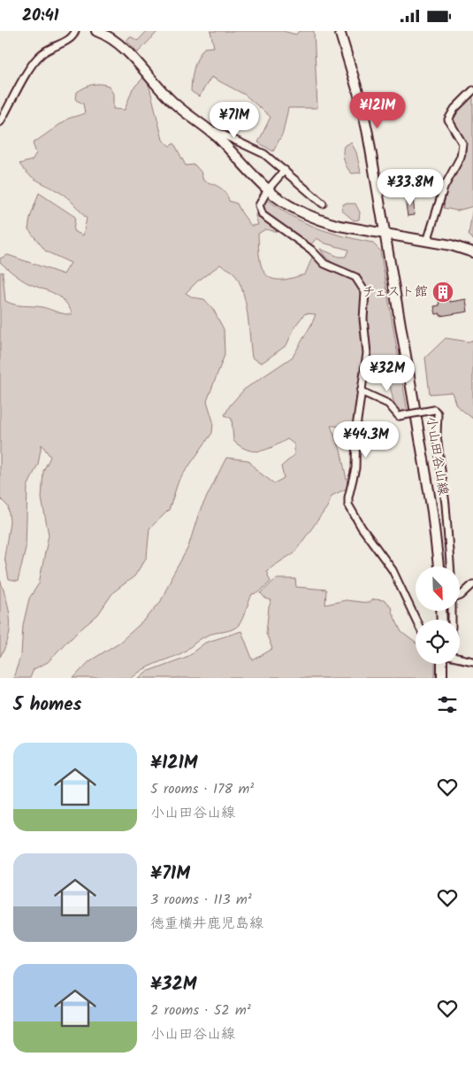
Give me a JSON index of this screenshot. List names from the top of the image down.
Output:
{
  "streets": {
    "main road": ["小山田谷山線"]
  },
  "places": {
    "building": ["チェスト館"]
  },
  "north": "bottom right",
  "page": {
    "status": "20:41",
    "price": [
      "¥121M",
      "¥71M",
      "¥33.8M",
      "¥32M",
      "¥44.3M"
    ],
    "heading": "5 homes",
    "list": [
      {
        "name": "¥121M",
        "note": "5 rooms · 178 m² · 小山田谷山線"
      },
      {
        "name": "¥71M",
        "note": "3 rooms · 113 m² · 徳重横井鹿児島線"
      },
      {
        "name": "¥32M",
        "note": "2 rooms · 52 m² · 小山田谷山線"
      }
    ]
  }
}
